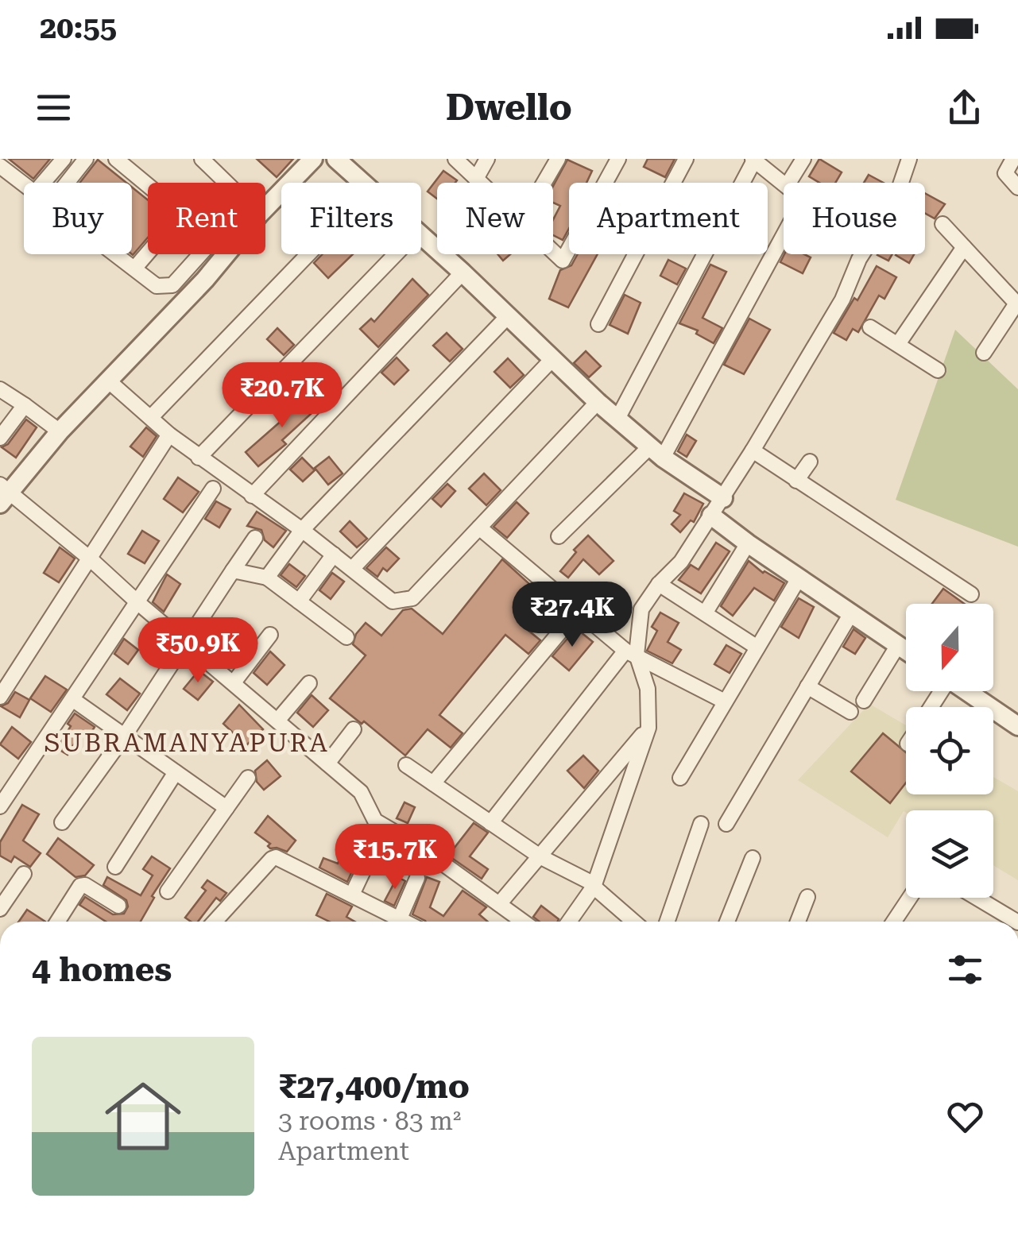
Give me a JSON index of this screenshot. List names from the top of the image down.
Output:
{
  "districts": ["SUBRAMANYAPURA"],
  "north": "bottom",
  "page": {
    "status": "20:55",
    "header": "Dwello",
    "chip": [
      "Buy",
      "Rent",
      "Filters",
      "New",
      "Apartment",
      "House"
    ],
    "price": [
      "₹20.7K",
      "₹27.4K",
      "₹50.9K",
      "₹15.7K"
    ],
    "heading": "4 homes",
    "list": [
      {
        "name": "₹27,400/mo",
        "note": "3 rooms · 83 m² · Apartment"
      }
    ]
  }
}
